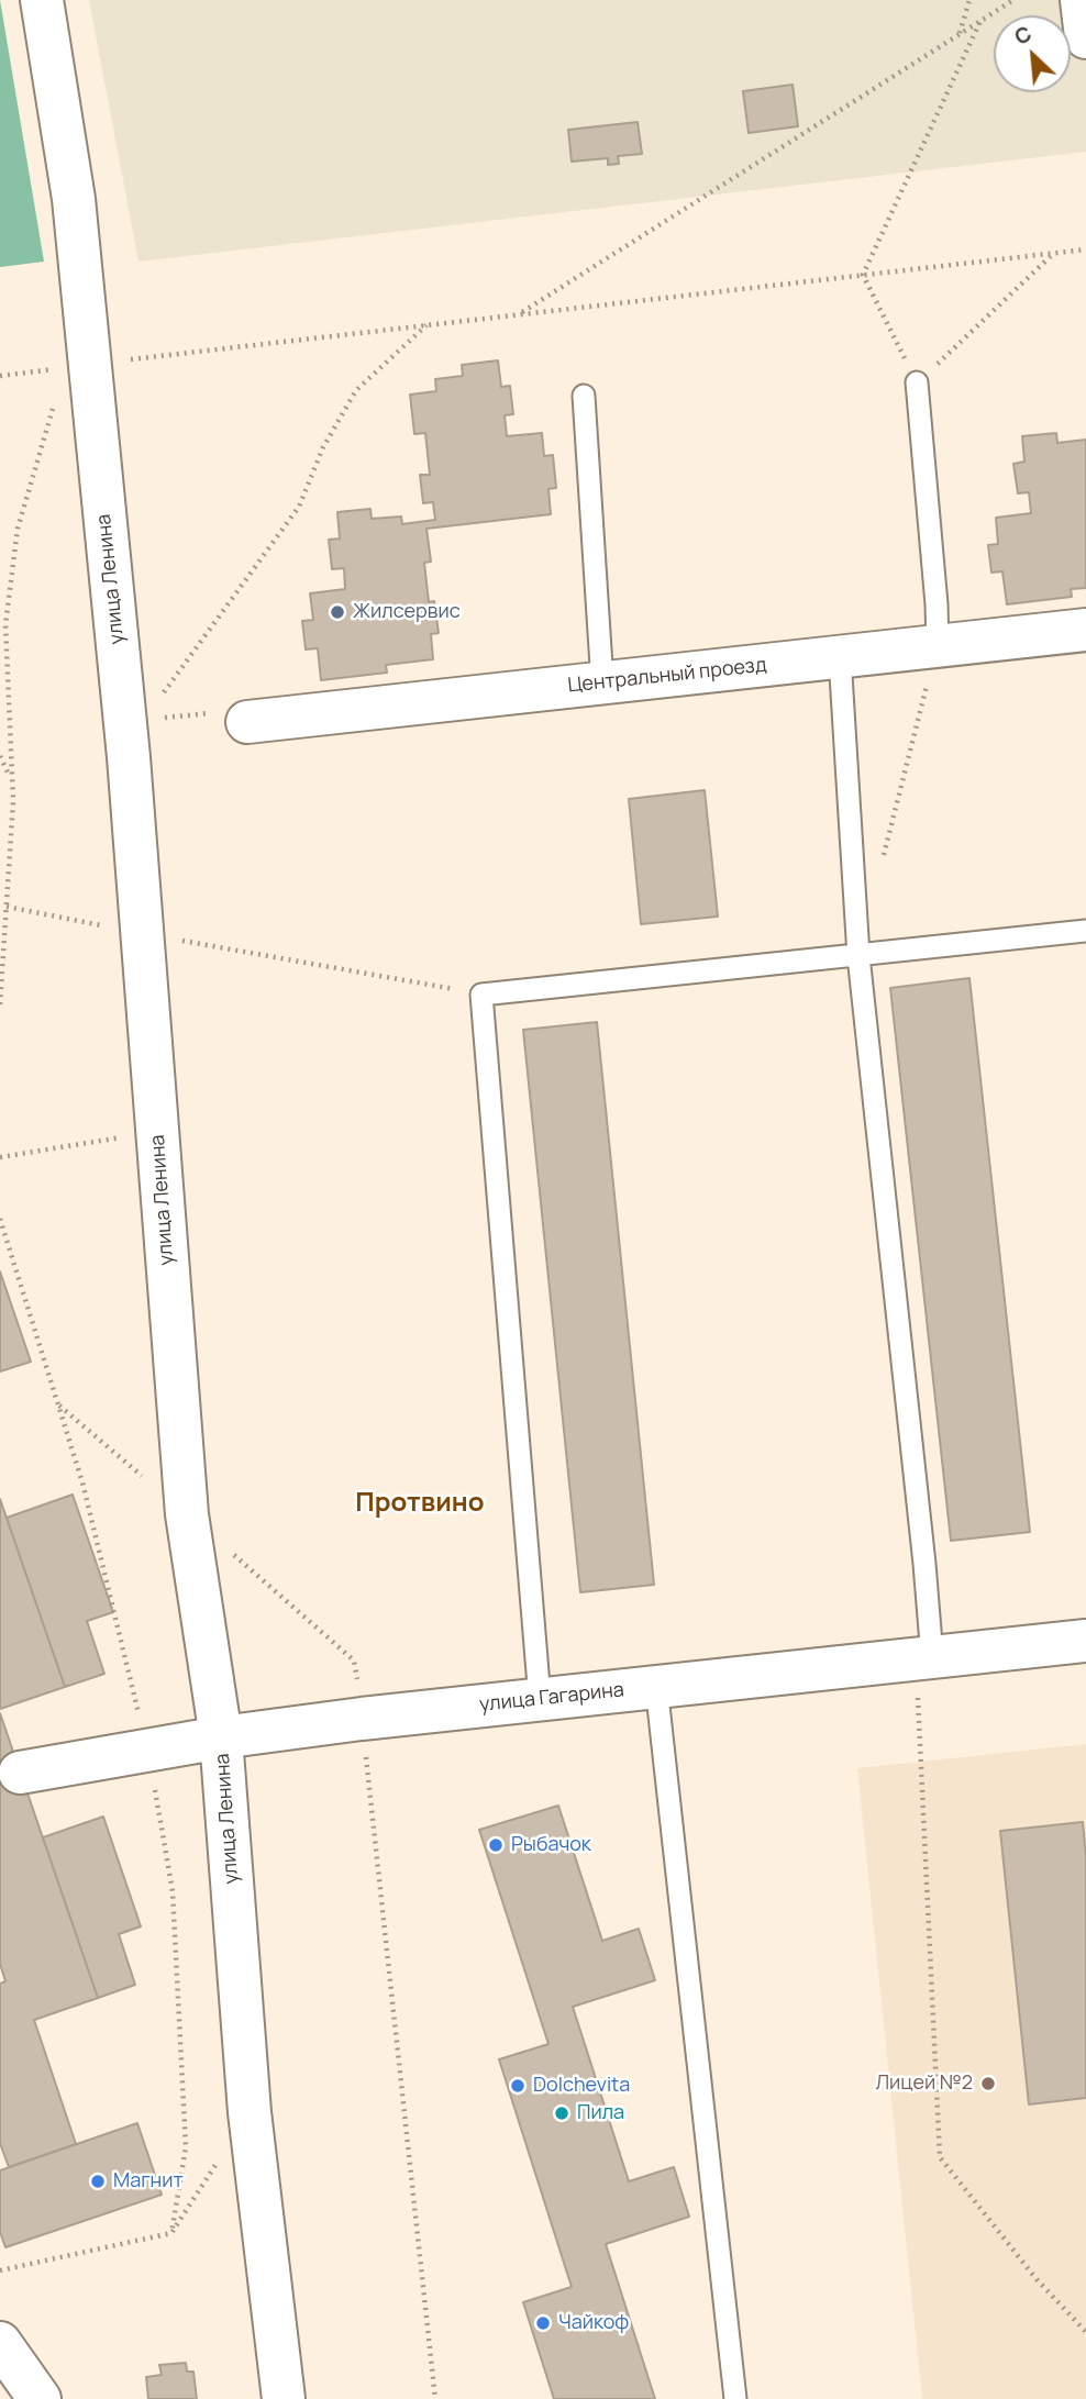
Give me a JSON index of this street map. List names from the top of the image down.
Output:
{
  "streets": {
    "street": ["улица Ленина", "Центральный проезд", "улица Гагарина"]
  },
  "crossings": [
    ["улица Ленина", "улица Гагарина"]
  ],
  "districts": ["Протвино"],
  "places": [
    "Жилсервис",
    "Рыбачок",
    "Лицей №2",
    "Dolchevita",
    "Пила",
    "Магнит",
    "Чайкоф"
  ],
  "north": "top left"
}
